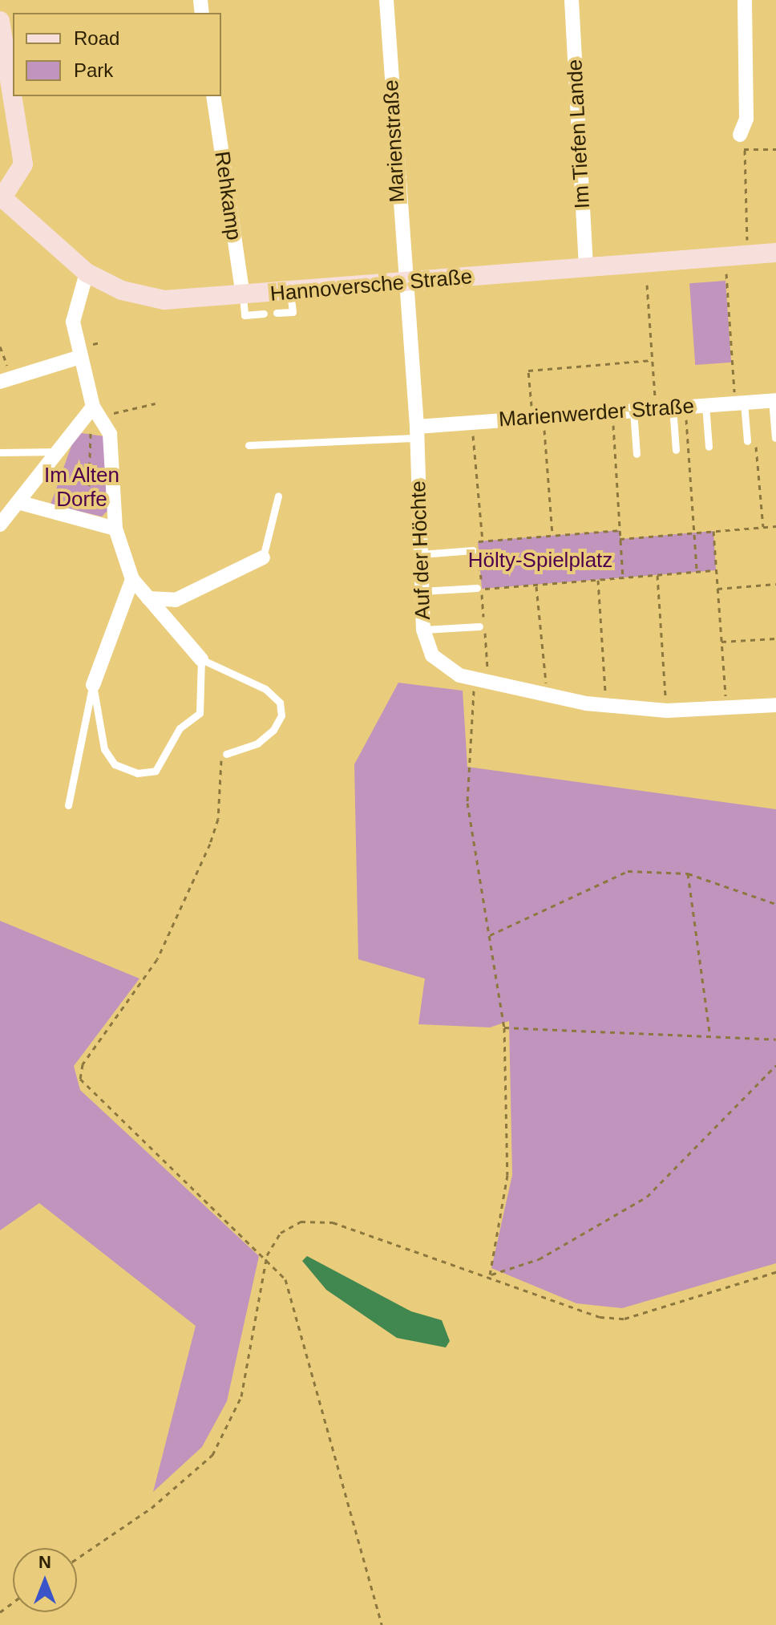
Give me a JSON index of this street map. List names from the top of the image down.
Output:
{
  "streets": {
    "street": [
      "Im Tiefen Lande",
      "Marienstraße",
      "Rehkamp",
      "Hannoversche Straße",
      "Marienwerder Straße",
      "Auf der Höchte"
    ]
  },
  "crossings": [
    ["Im Tiefen Lande", "Hannoversche Straße"],
    ["Marienstraße", "Hannoversche Straße"],
    ["Marienstraße", "Auf der Höchte"],
    ["Rehkamp", "Hannoversche Straße"],
    ["Hannoversche Straße", "Auf der Höchte"],
    ["Marienwerder Straße", "Auf der Höchte"]
  ],
  "parks": ["Im Alten Dorfe", "Hölty-Spielplatz"],
  "legend": ["Road", "Park"],
  "north": "top"
}
